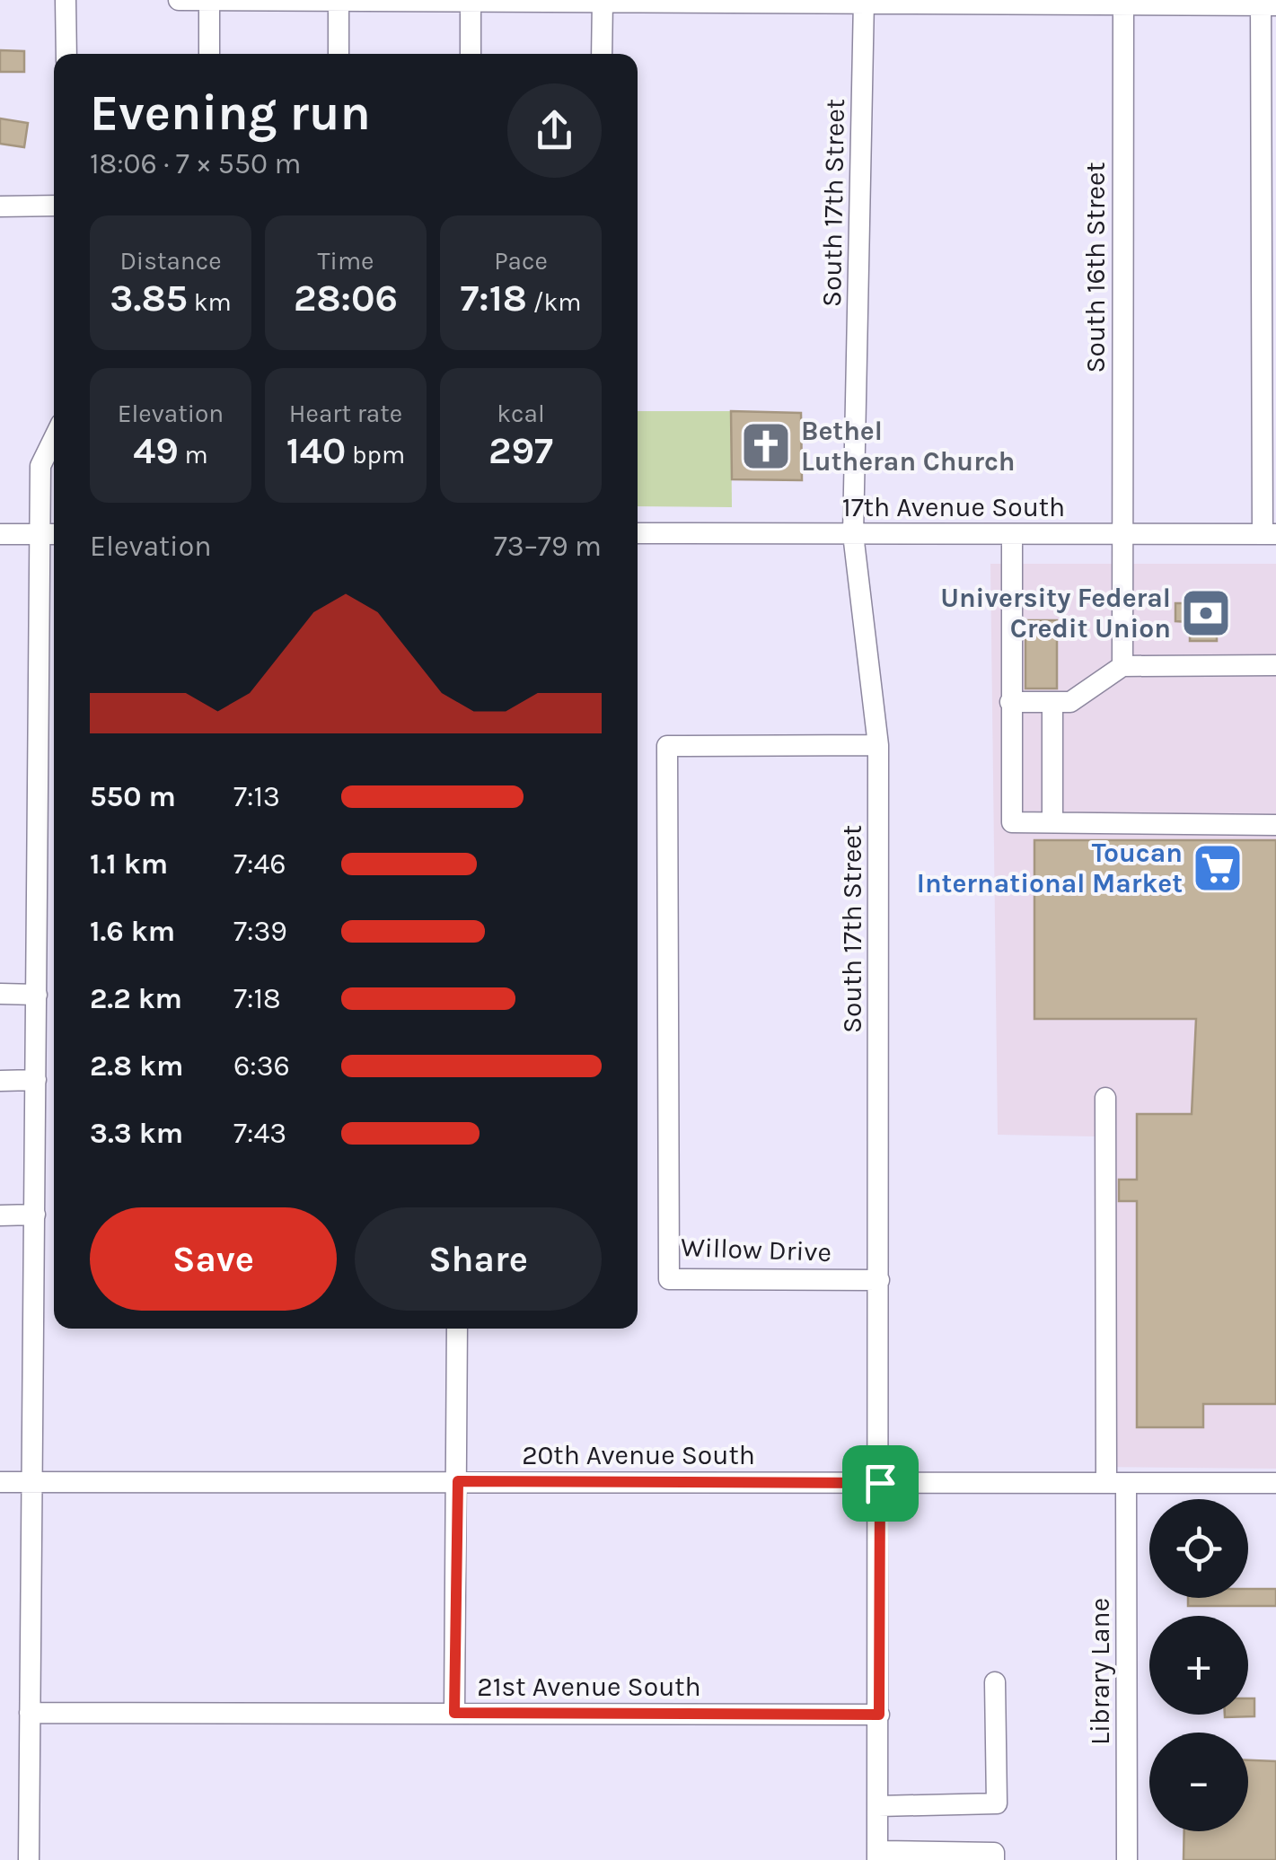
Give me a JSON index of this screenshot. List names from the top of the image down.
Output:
{
  "streets": {
    "street": [
      "South 17th Street",
      "South 16th Street",
      "17th Avenue South",
      "Willow Drive",
      "20th Avenue South",
      "Library Lane",
      "21st Avenue South"
    ]
  },
  "crossings": [
    ["South 17th Street", "17th Avenue South"],
    ["South 17th Street", "Willow Drive"],
    ["South 17th Street", "20th Avenue South"],
    ["South 17th Street", "21st Avenue South"],
    ["South 16th Street", "17th Avenue South"],
    ["20th Avenue South", "Library Lane"]
  ],
  "places": {
    "church": ["Bethel Lutheran Church"],
    "bank": ["University Federal Credit Union"],
    "supermarket": ["Toucan International Market"]
  },
  "page": {
    "heading": ["Evening run", "18:06 · 7 × 550 m"],
    "stats": [
      ["Distance", "3.85 km"],
      ["Time", "28:06"],
      ["Pace", "7:18 /km"],
      ["Elevation", "49 m"],
      ["Heart rate", "140 bpm"],
      ["kcal", "297"]
    ],
    "chart": ["Elevation", "73–79 m"],
    "list": [
      {
        "name": "550 m",
        "note": "7:13"
      },
      {
        "name": "1.1 km",
        "note": "7:46"
      },
      {
        "name": "1.6 km",
        "note": "7:39"
      },
      {
        "name": "2.2 km",
        "note": "7:18"
      },
      {
        "name": "2.8 km",
        "note": "6:36"
      },
      {
        "name": "3.3 km",
        "note": "7:43"
      }
    ],
    "buttons": ["Save", "Share"],
    "map_buttons": ["+", "−"]
  }
}
